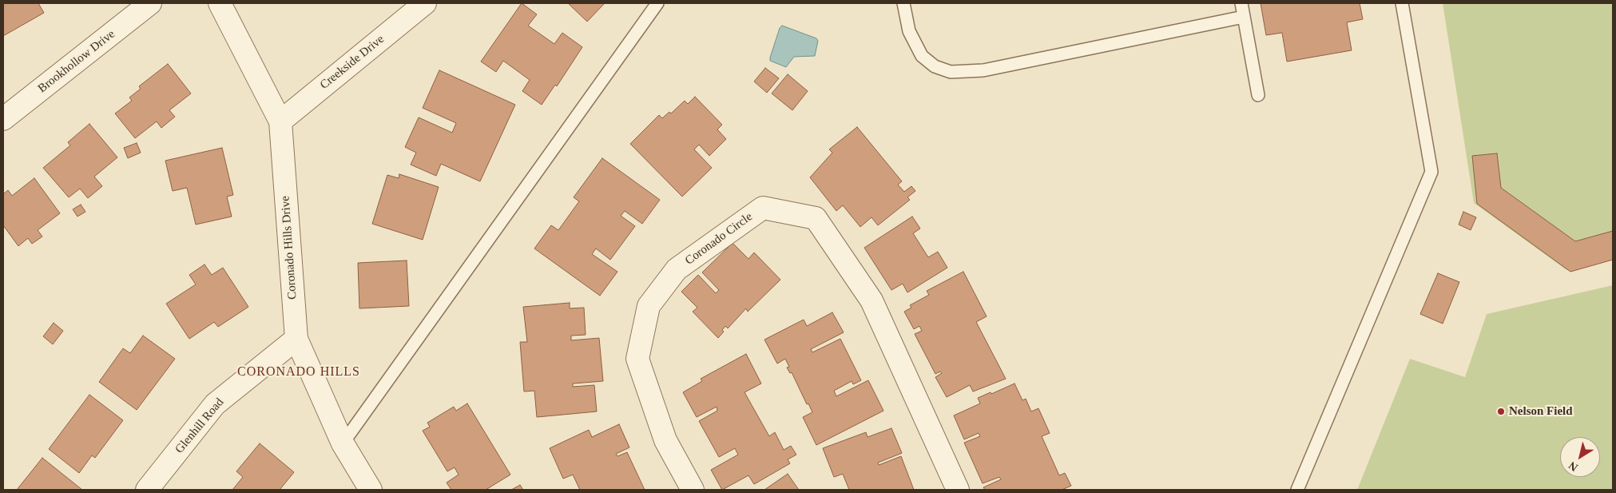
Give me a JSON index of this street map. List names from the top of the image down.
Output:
{
  "streets": {
    "street": [
      "Brookhollow Drive",
      "Creekside Drive",
      "Coronado Circle",
      "Coronado Hills Drive",
      "Glenhill Road"
    ]
  },
  "crossings": [
    ["Creekside Drive", "Coronado Hills Drive"],
    ["Coronado Hills Drive", "Glenhill Road"]
  ],
  "districts": ["CORONADO HILLS"],
  "places": ["Nelson Field"],
  "north": "bottom left"
}
